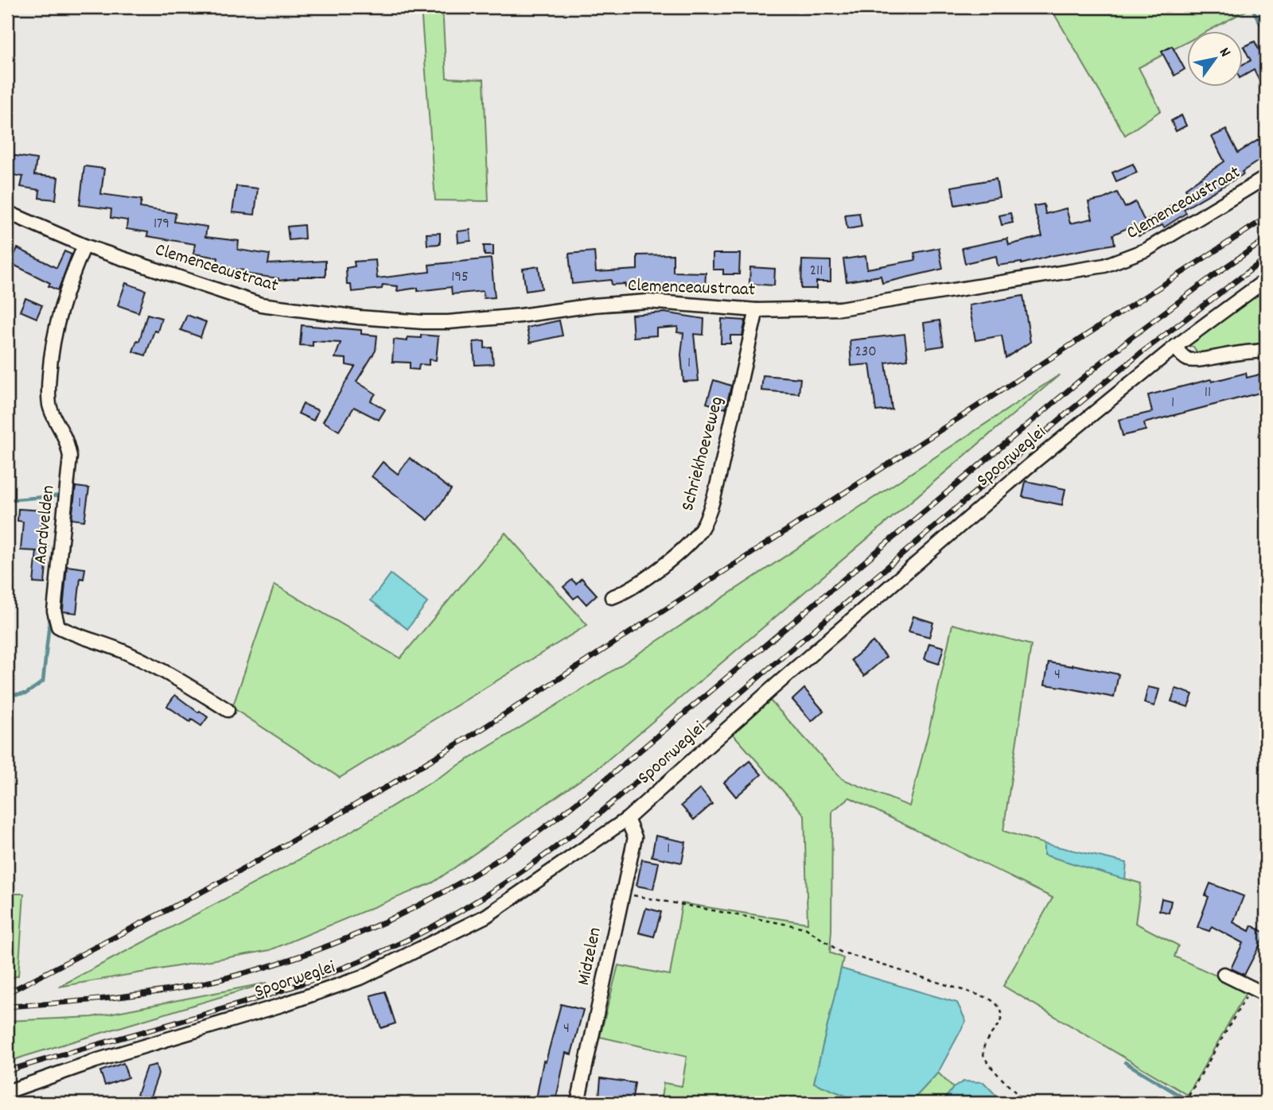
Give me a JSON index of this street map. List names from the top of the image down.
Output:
{
  "streets": {
    "street": [
      "Clemenceaustraat",
      "Schriekhoeveweg",
      "Spoorweglei",
      "Aardvelden",
      "Midzelen"
    ]
  },
  "crossings": [
    ["Clemenceaustraat", "Schriekhoeveweg"],
    ["Clemenceaustraat", "Aardvelden"],
    ["Spoorweglei", "Midzelen"]
  ],
  "house_numbers": [
    "179",
    "211",
    "195",
    "230",
    "1",
    "11",
    "1",
    "1",
    "4",
    "1",
    "4"
  ],
  "north": "top right"
}
